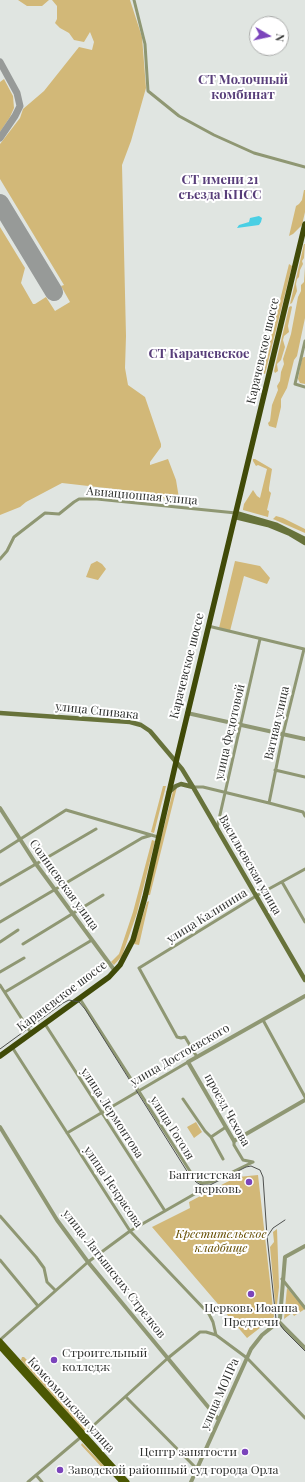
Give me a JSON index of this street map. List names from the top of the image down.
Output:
{
  "streets": {
    "highway": ["Карачевское шоссе"],
    "main road": ["улица Спивака", "Васильевская улица", "Комсомольская улица"],
    "street": [
      "Авиационная улица",
      "Ватная улица",
      "улица Федотовой",
      "Солнцевская улица",
      "улица Калинина",
      "улица Достоевского",
      "проезд Чехова",
      "улица Лермонтова",
      "улица Гоголя",
      "улица Некрасова",
      "улица Латышских Стрелков",
      "улица МОПРа"
    ]
  },
  "crossings": [
    ["Карачевское шоссе", "Авиационная улица"],
    ["Карачевское шоссе", "улица Спивака"],
    ["Карачевское шоссе", "Васильевская улица"],
    ["Карачевское шоссе", "Солнцевская улица"],
    ["Карачевское шоссе", "улица Лермонтова"],
    ["Карачевское шоссе", "улица Гоголя"],
    ["Карачевское шоссе", "улица Некрасова"],
    ["улица Спивака", "Васильевская улица"],
    ["улица Федотовой", "Васильевская улица"],
    ["Васильевская улица", "улица Калинина"],
    ["улица Калинина", "улица Достоевского"],
    ["улица Достоевского", "проезд Чехова"],
    ["улица Достоевского", "улица Лермонтова"],
    ["улица Достоевского", "улица Гоголя"],
    ["улица Достоевского", "улица Некрасова"],
    ["проезд Чехова", "улица Гоголя"],
    ["улица Латышских Стрелков", "улица МОПРа"]
  ],
  "districts": ["СТ Молочный комбинат", "СТ имени 21 съезда КПСС", "СТ Карачевское"],
  "parks": ["Крестительское кладбище"],
  "places": [
    "Баптистская церковь",
    "Церковь Иоанна Предтечи",
    "Строительный колледж",
    "Центр занятости",
    "Заводской районный суд города Орла"
  ],
  "north": "right"
}
